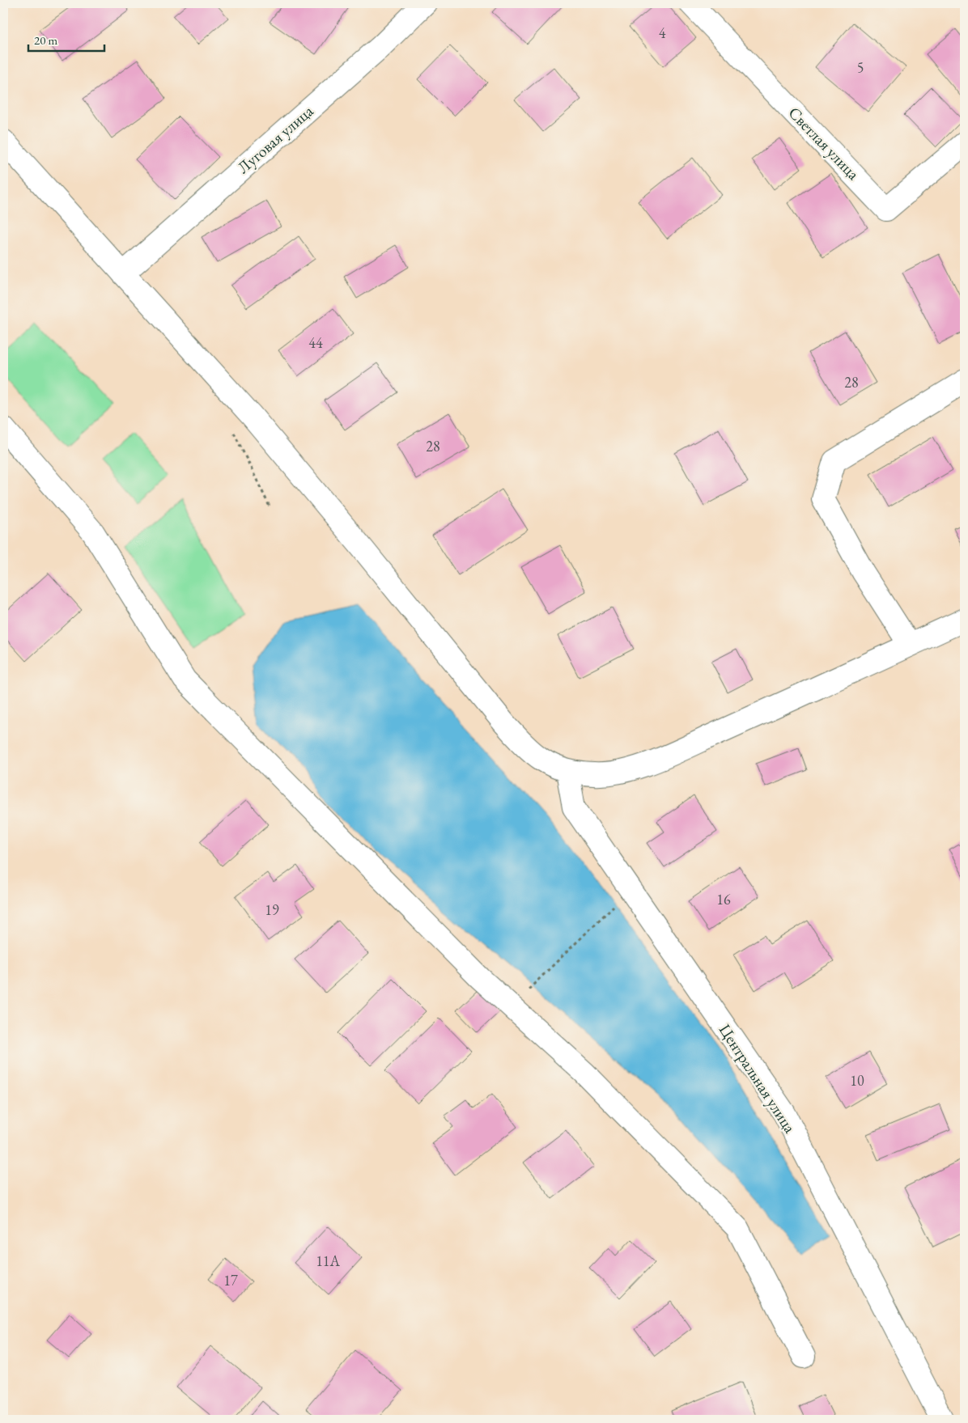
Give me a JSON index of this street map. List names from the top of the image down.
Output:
{
  "streets": {
    "street": ["Луговая улица", "Светлая улица", "Центральная улица"]
  },
  "house_numbers": [
    "4",
    "5",
    "44",
    "28",
    "28",
    "16",
    "19",
    "10",
    "11А",
    "17"
  ],
  "scale_bar": "20 m"
}
